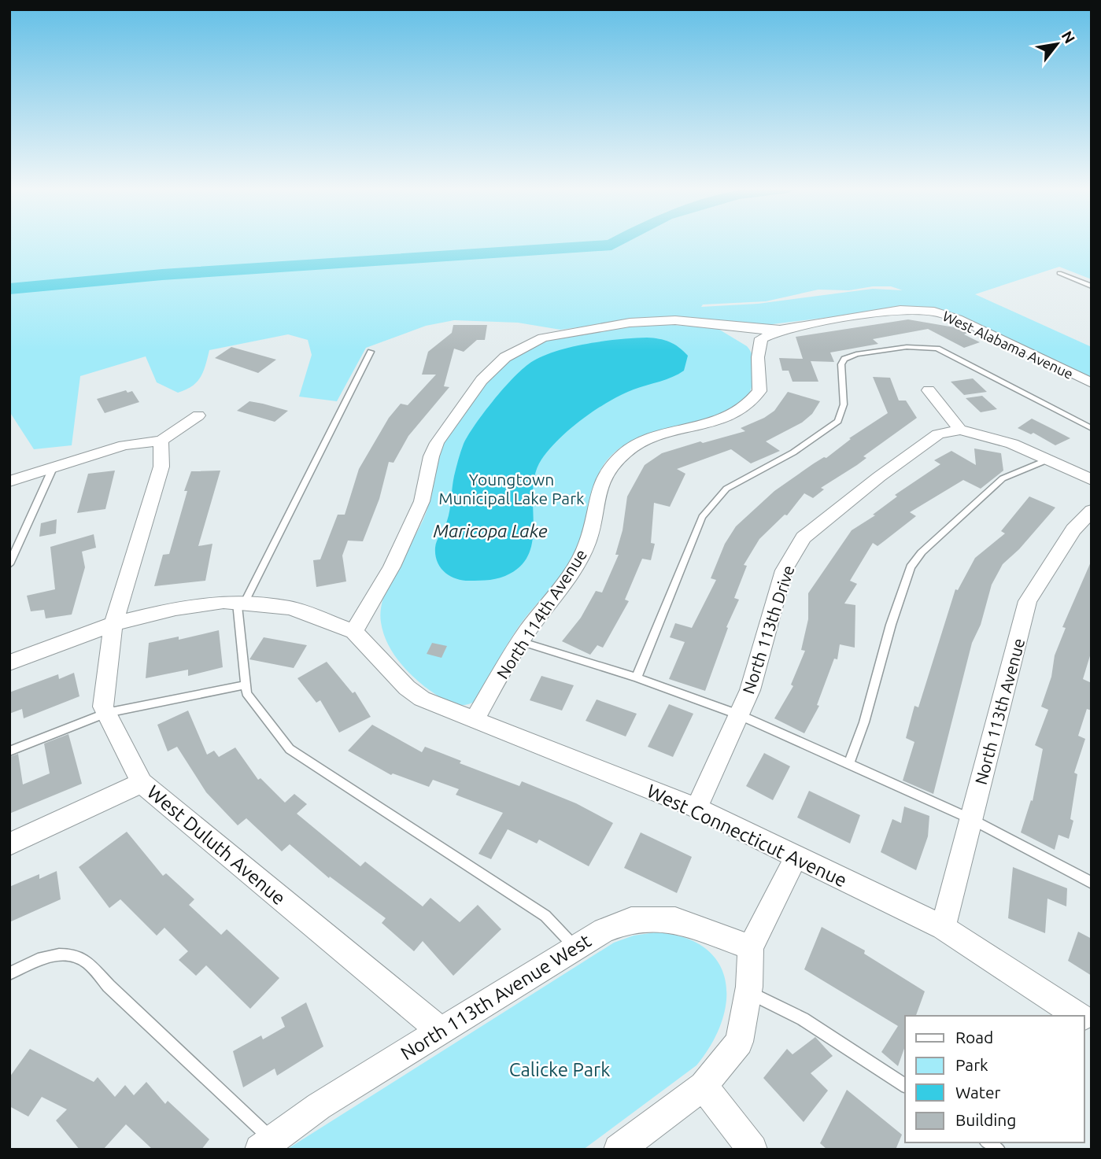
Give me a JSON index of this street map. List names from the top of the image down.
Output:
{
  "streets": {
    "street": [
      "West Alabama Avenue",
      "North 114th Avenue",
      "North 113th Drive",
      "North 113th Avenue",
      "West Connecticut Avenue",
      "West Duluth Avenue",
      "North 113th Avenue West"
    ]
  },
  "crossings": [
    ["West Alabama Avenue", "North 114th Avenue"],
    ["North 114th Avenue", "West Connecticut Avenue"],
    ["North 113th Drive", "West Connecticut Avenue"],
    ["North 113th Avenue", "West Connecticut Avenue"],
    ["West Duluth Avenue", "North 113th Avenue West"]
  ],
  "water": ["Maricopa Lake"],
  "parks": ["Youngtown Municipal Lake Park", "Calicke Park"],
  "legend": [
    "Road",
    "Park",
    "Water",
    "Building"
  ],
  "north": "top right"
}
